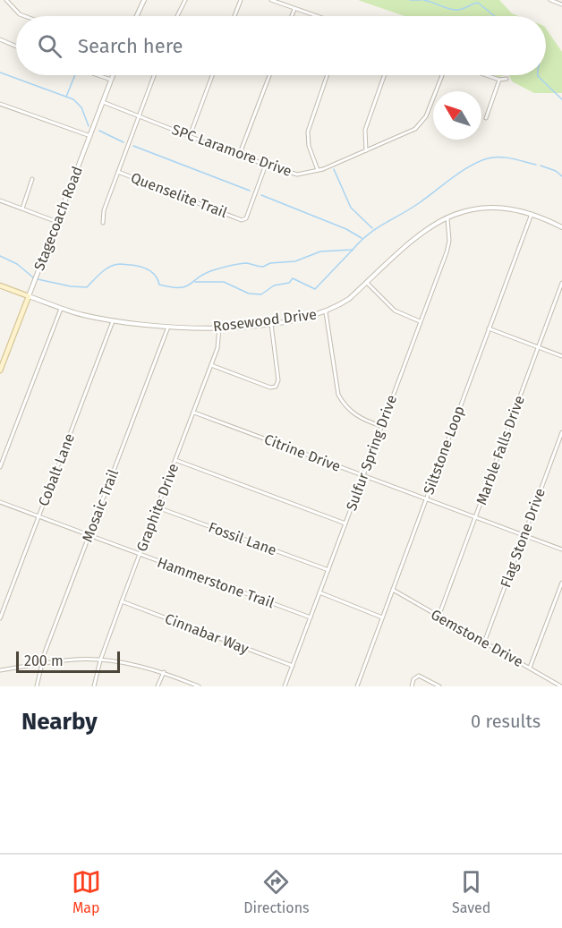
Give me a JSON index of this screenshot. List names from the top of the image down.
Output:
{
  "streets": {
    "main road": ["Stagecoach Road", "Rosewood Drive"],
    "street": [
      "SPC Laramore Drive",
      "Quenselite Trail",
      "Siltstone Loop",
      "Marble Falls Drive",
      "Citrine Drive",
      "Sulfur Spring Drive",
      "Cobalt Lane",
      "Mosaic Trail",
      "Graphite Drive",
      "Flag Stone Drive",
      "Fossil Lane",
      "Hammerstone Trail",
      "Cinnabar Way",
      "Gemstone Drive"
    ]
  },
  "crossings": [
    ["SPC Laramore Drive", "Quenselite Trail"],
    ["SPC Laramore Drive", "Stagecoach Road"],
    ["Stagecoach Road", "Rosewood Drive"],
    ["Rosewood Drive", "Siltstone Loop"],
    ["Rosewood Drive", "Sulfur Spring Drive"],
    ["Rosewood Drive", "Cobalt Lane"],
    ["Rosewood Drive", "Mosaic Trail"],
    ["Rosewood Drive", "Graphite Drive"],
    ["Siltstone Loop", "Citrine Drive"],
    ["Siltstone Loop", "Gemstone Drive"],
    ["Marble Falls Drive", "Citrine Drive"],
    ["Marble Falls Drive", "Gemstone Drive"],
    ["Citrine Drive", "Sulfur Spring Drive"],
    ["Citrine Drive", "Graphite Drive"],
    ["Citrine Drive", "Flag Stone Drive"],
    ["Sulfur Spring Drive", "Fossil Lane"],
    ["Sulfur Spring Drive", "Hammerstone Trail"],
    ["Sulfur Spring Drive", "Cinnabar Way"],
    ["Cobalt Lane", "Hammerstone Trail"],
    ["Mosaic Trail", "Hammerstone Trail"],
    ["Graphite Drive", "Fossil Lane"],
    ["Graphite Drive", "Hammerstone Trail"],
    ["Graphite Drive", "Cinnabar Way"],
    ["Flag Stone Drive", "Gemstone Drive"]
  ],
  "scale_bar": "200 m",
  "north": "top left",
  "page": {
    "search": "Search here",
    "scale": "200 m",
    "heading": ["Nearby", "0 results"],
    "nav": ["Map", "Directions", "Saved"]
  }
}
